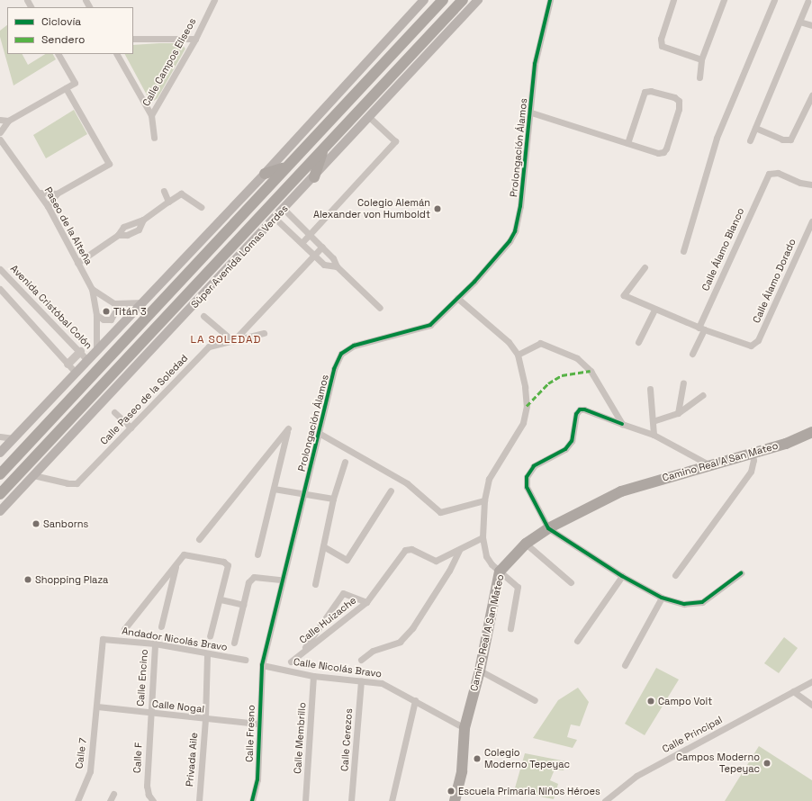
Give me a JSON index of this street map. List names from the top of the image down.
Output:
{
  "streets": {
    "main road": ["Súper Avenida Lomas Verdes", "Camino Real A San Mateo"],
    "street": [
      "Calle Campos Eliseos",
      "Prolongación Álamos",
      "Paseo de la Alteña",
      "Calle Álamo Blanco",
      "Calle Álamo Dorado",
      "Avenida Cristóbal Colón",
      "Calle Paseo de la Soledad",
      "Calle Huizache",
      "Andador Nicolás Bravo",
      "Calle Nicolás Bravo",
      "Calle Encino",
      "Calle Nogal",
      "Calle Fresno",
      "Calle Principal",
      "Calle Membrillo",
      "Calle Cerezos",
      "Calle 7",
      "Calle F",
      "Privada Aile"
    ]
  },
  "crossings": [
    ["Prolongación Álamos", "Calle Nicolás Bravo"],
    ["Prolongación Álamos", "Calle Fresno"],
    ["Calle Álamo Blanco", "Calle Álamo Dorado"],
    ["Súper Avenida Lomas Verdes", "Calle Paseo de la Soledad"],
    ["Camino Real A San Mateo", "Calle Nicolás Bravo"],
    ["Andador Nicolás Bravo", "Calle Encino"],
    ["Andador Nicolás Bravo", "Calle 7"],
    ["Andador Nicolás Bravo", "Privada Aile"],
    ["Calle Nicolás Bravo", "Calle Fresno"],
    ["Calle Nicolás Bravo", "Calle Membrillo"],
    ["Calle Nicolás Bravo", "Calle Cerezos"],
    ["Calle Encino", "Calle Nogal"],
    ["Calle Encino", "Calle F"],
    ["Calle Nogal", "Calle Fresno"],
    ["Calle Nogal", "Calle 7"],
    ["Calle Nogal", "Calle F"],
    ["Calle Nogal", "Privada Aile"]
  ],
  "districts": ["LA SOLEDAD"],
  "places": [
    "Colegio Alemán Alexander von Humboldt",
    "Titán 3",
    "Sanborns",
    "Shopping Plaza",
    "Campo Voit",
    "Colegio Moderno Tepeyac",
    "Campos Moderno Tepeyac",
    "Escuela Primaria Niños Héroes"
  ],
  "legend": ["Ciclovía", "Sendero"]
}
